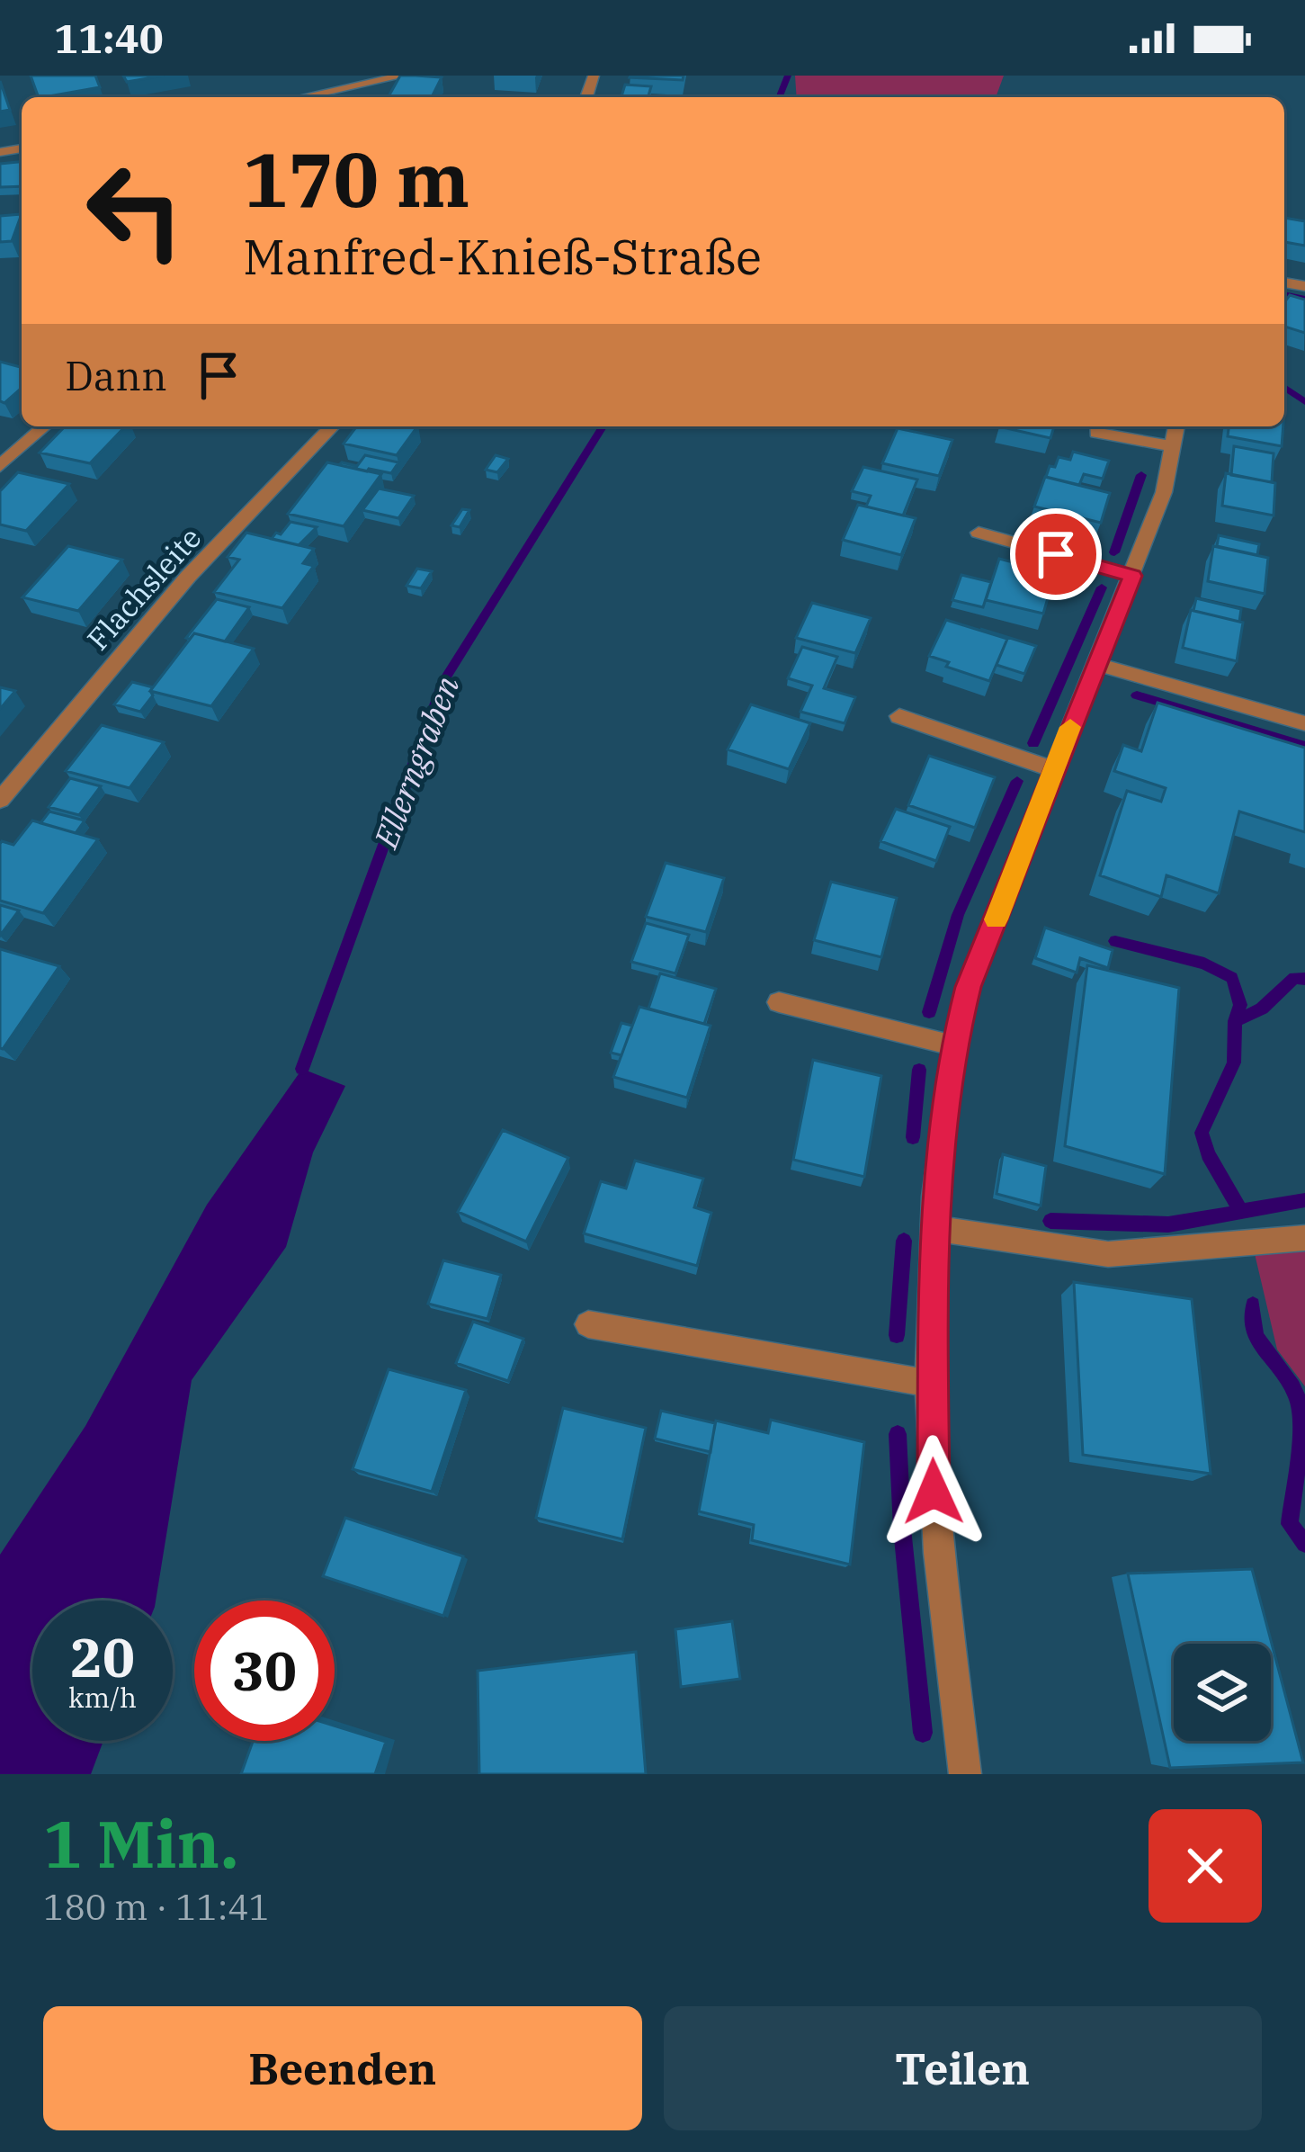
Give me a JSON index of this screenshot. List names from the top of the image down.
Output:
{
  "streets": {
    "street": ["Flachsleite"]
  },
  "water": ["Ellerngraben"],
  "page": {
    "status": "11:40",
    "turn": ["170 m", "Manfred-Knieß-Straße"],
    "then": "Dann",
    "speed": "20 km/h",
    "limit": "30",
    "heading": ["1 Min.", "180 m · 11:41"],
    "buttons": ["Beenden", "Teilen"]
  }
}
